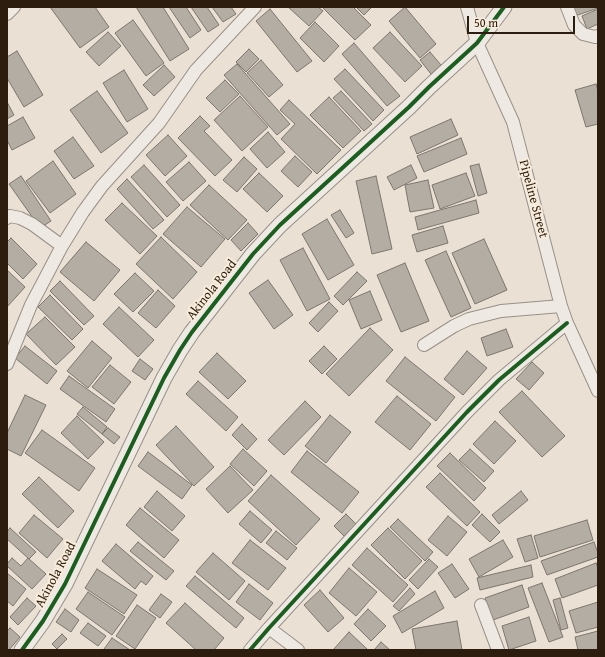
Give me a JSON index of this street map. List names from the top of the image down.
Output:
{
  "streets": {
    "street": ["Pipeline Street", "Akinola Road"]
  },
  "crossings": [
    ["Pipeline Street", "Akinola Road"]
  ],
  "scale_bar": "50 m"
}
